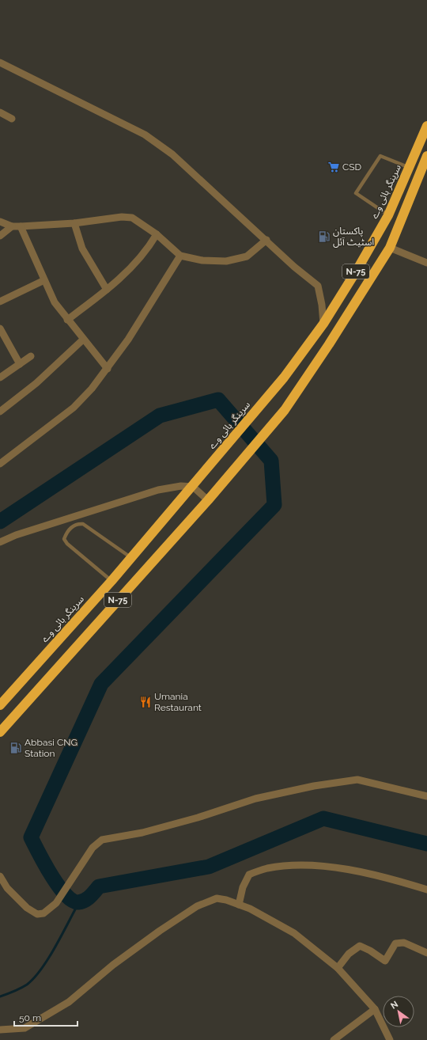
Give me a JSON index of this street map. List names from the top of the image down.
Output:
{
  "streets": {
    "highway": ["سرینگر ہائی وے", "N-75"]
  },
  "places": {
    "supermarket": ["CSD"],
    "fuel station": ["پاکستان اسٹیٹ آئل", "Abbasi CNG Station"],
    "restaurant": ["Umania Restaurant"]
  },
  "scale_bar": "50 m",
  "north": "top left"
}
